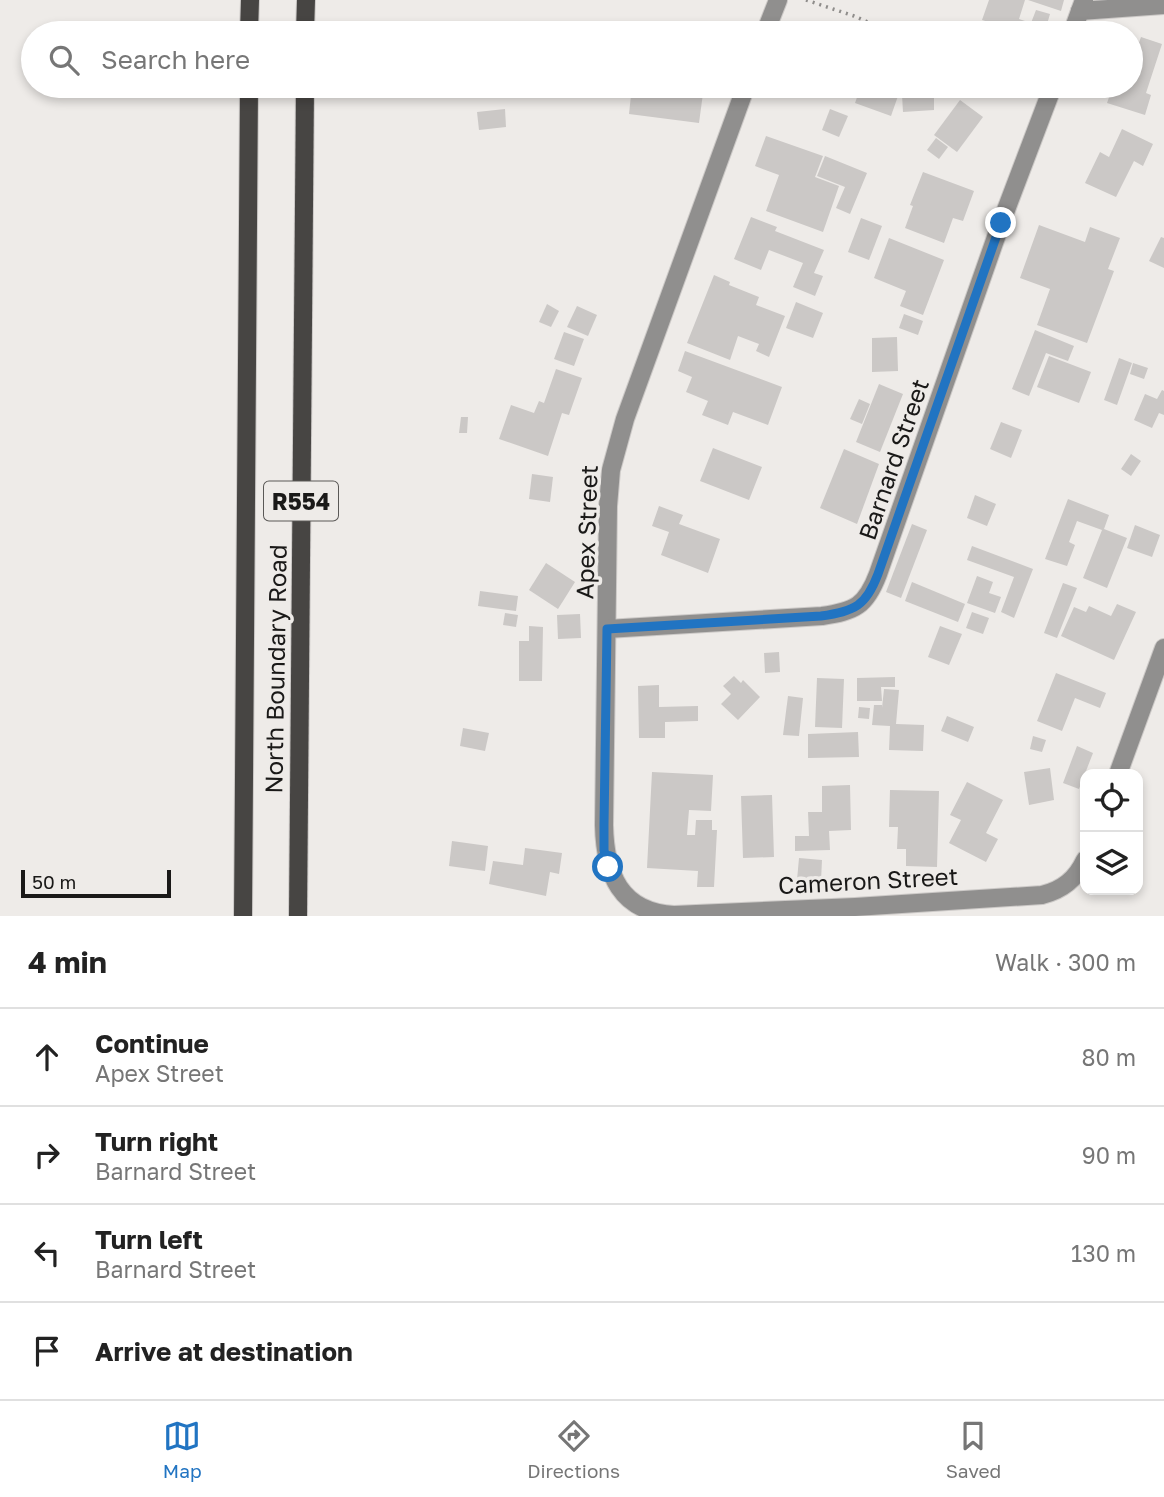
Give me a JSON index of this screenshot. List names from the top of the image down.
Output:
{
  "streets": {
    "main road": ["R554", "North Boundary Road"],
    "street": ["Barnard Street", "Apex Street", "Cameron Street"]
  },
  "crossings": [
    ["Barnard Street", "Apex Street"],
    ["Apex Street", "Cameron Street"]
  ],
  "scale_bar": "50 m",
  "page": {
    "search": "Search here",
    "scale": "50 m",
    "heading": ["4 min", "Walk · 300 m"],
    "list": [
      ["Continue", "Apex Street", "80 m"],
      ["Turn right", "Barnard Street", "90 m"],
      ["Turn left", "Barnard Street", "130 m"],
      "Arrive at destination"
    ],
    "nav": ["Map", "Directions", "Saved"]
  }
}
